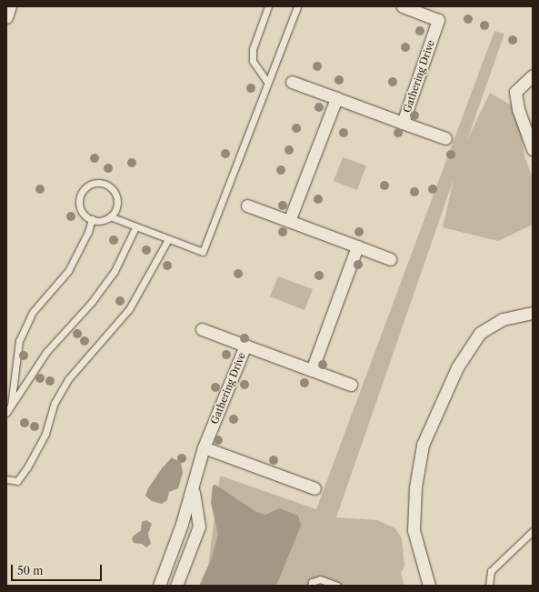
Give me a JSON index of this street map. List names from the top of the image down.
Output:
{
  "streets": {
    "street": ["Gathering Drive"]
  },
  "scale_bar": "50 m"
}
